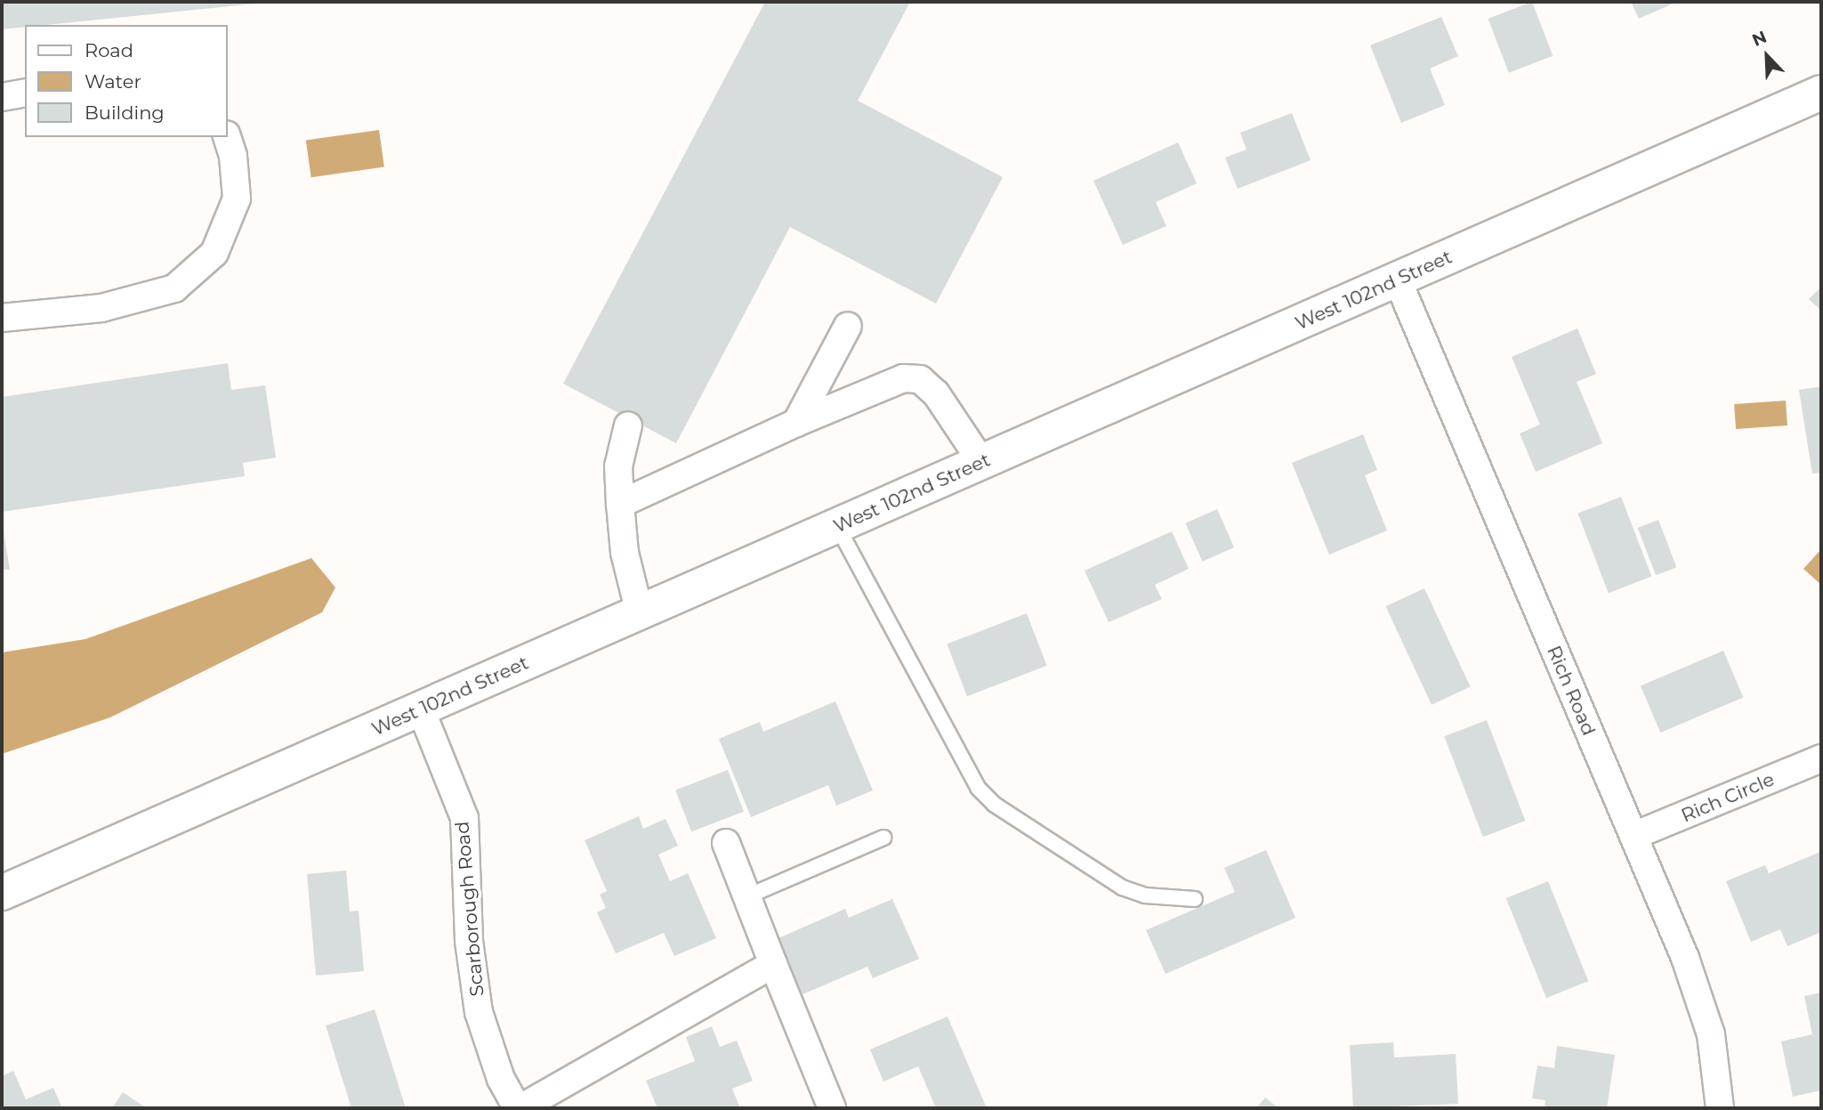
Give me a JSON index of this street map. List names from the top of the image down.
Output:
{
  "streets": {
    "street": [
      "West 102nd Street",
      "Rich Road",
      "Rich Circle",
      "Scarborough Road"
    ]
  },
  "crossings": [
    ["West 102nd Street", "Rich Road"],
    ["West 102nd Street", "Scarborough Road"],
    ["Rich Road", "Rich Circle"]
  ],
  "legend": ["Road", "Water", "Building"],
  "north": "top left"
}
